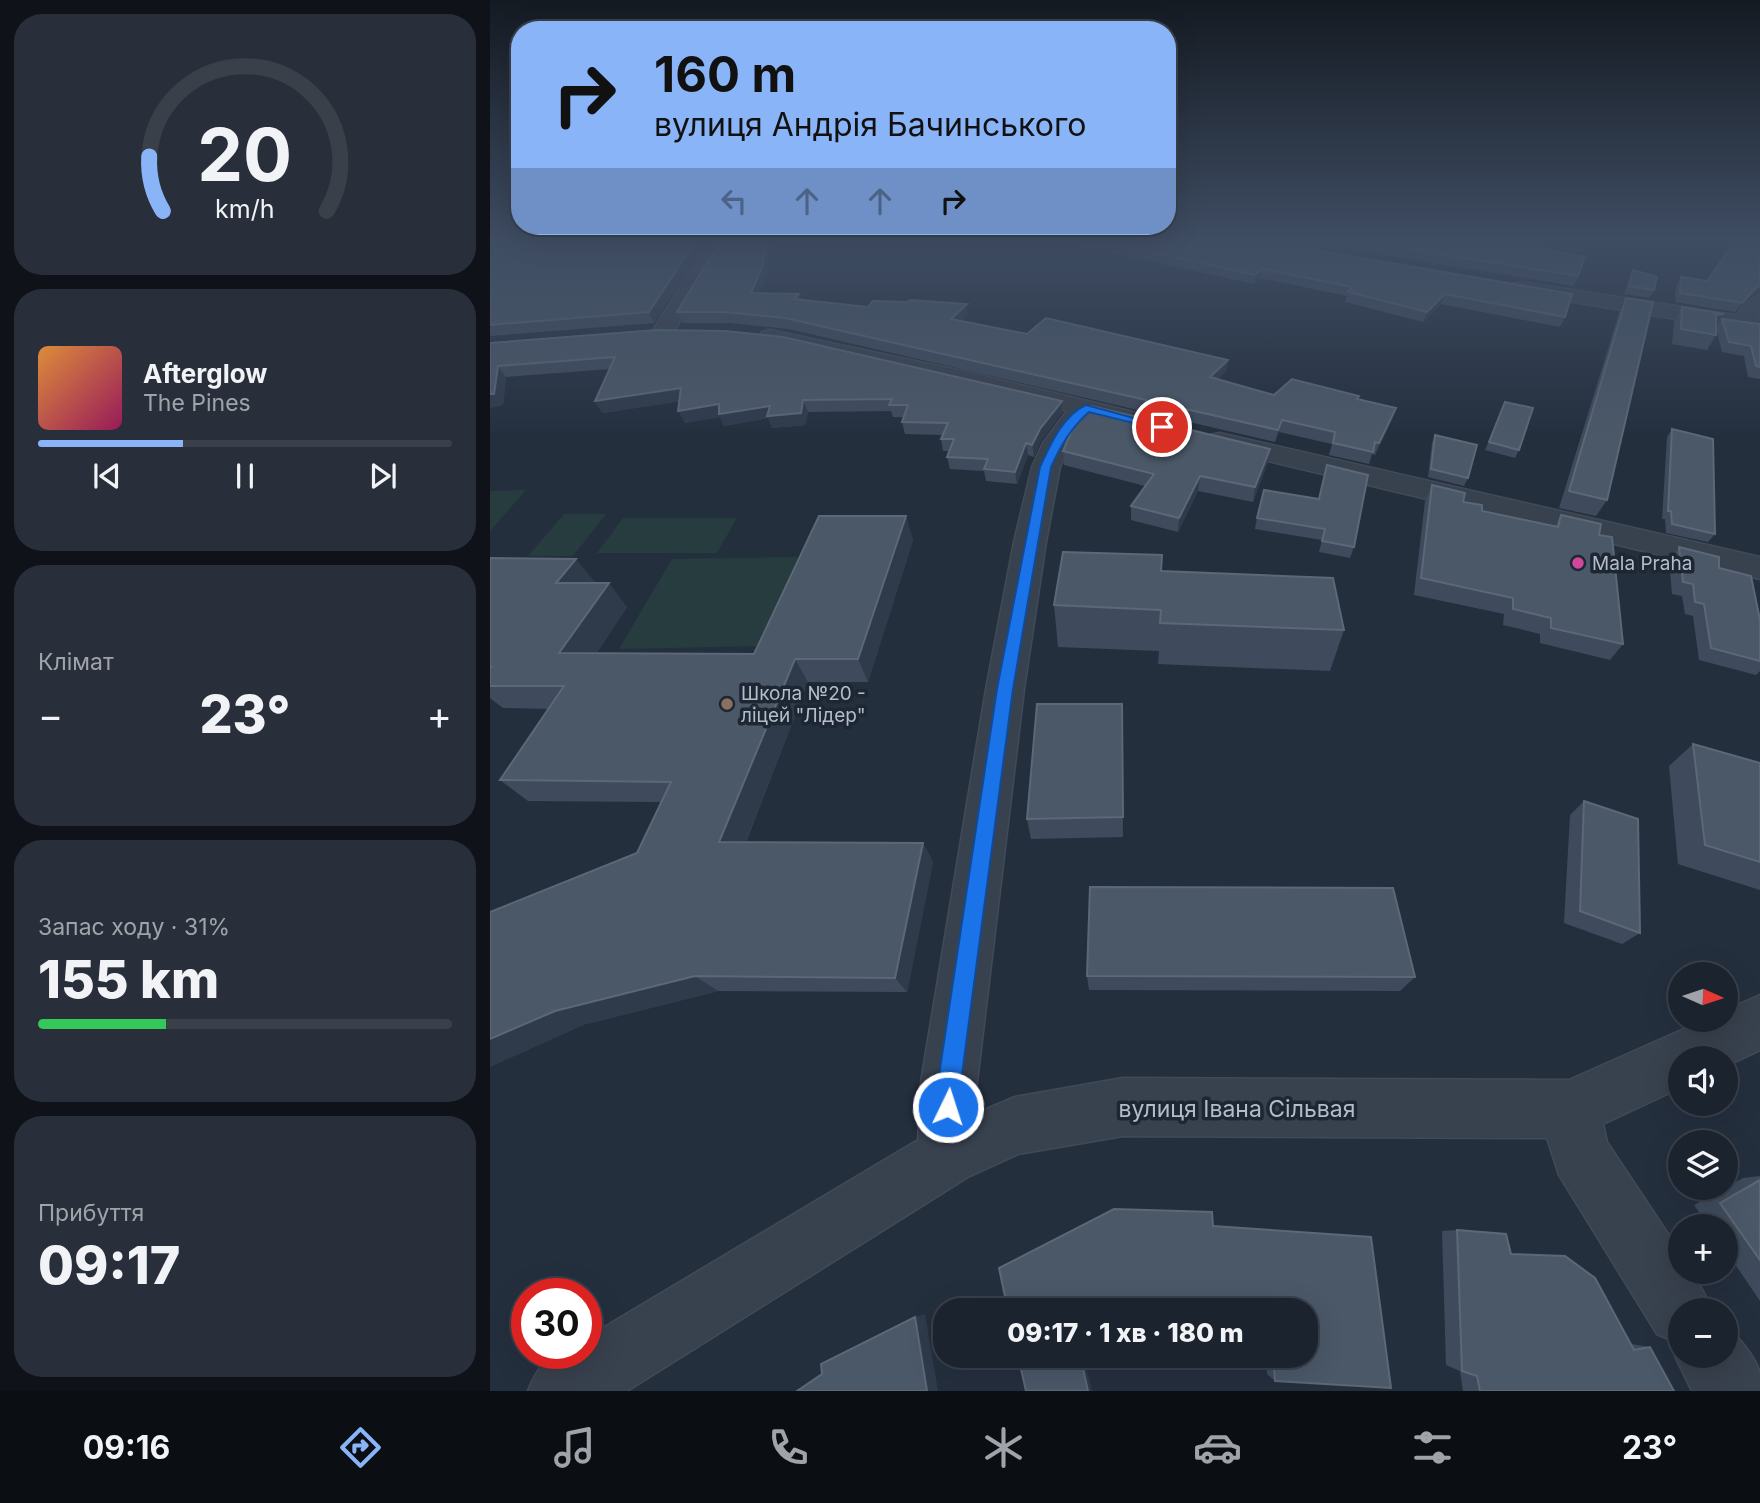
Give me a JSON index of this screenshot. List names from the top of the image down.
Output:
{
  "streets": {
    "street": ["вулиця Івана Сільвая"]
  },
  "places": ["Mala Praha", "Школа №20 - ліцей \"Лідер\""],
  "north": "right",
  "page": {
    "turn": ["160 m", "вулиця Андрія Бачинського"],
    "song": ["Afterglow", "The Pines"],
    "tile": [
      "Клімат",
      ["Запас ходу · 31%", "155 km"],
      ["Прибуття", "09:17"]
    ],
    "heat": ["−", "23°", "+"],
    "map_buttons": ["+", "−"],
    "limit": "30",
    "trip": "09:17 · 1 хв · 180 m",
    "tabs": ["09:16", "23°"],
    "gauge": ["20", "km/h"]
  }
}
